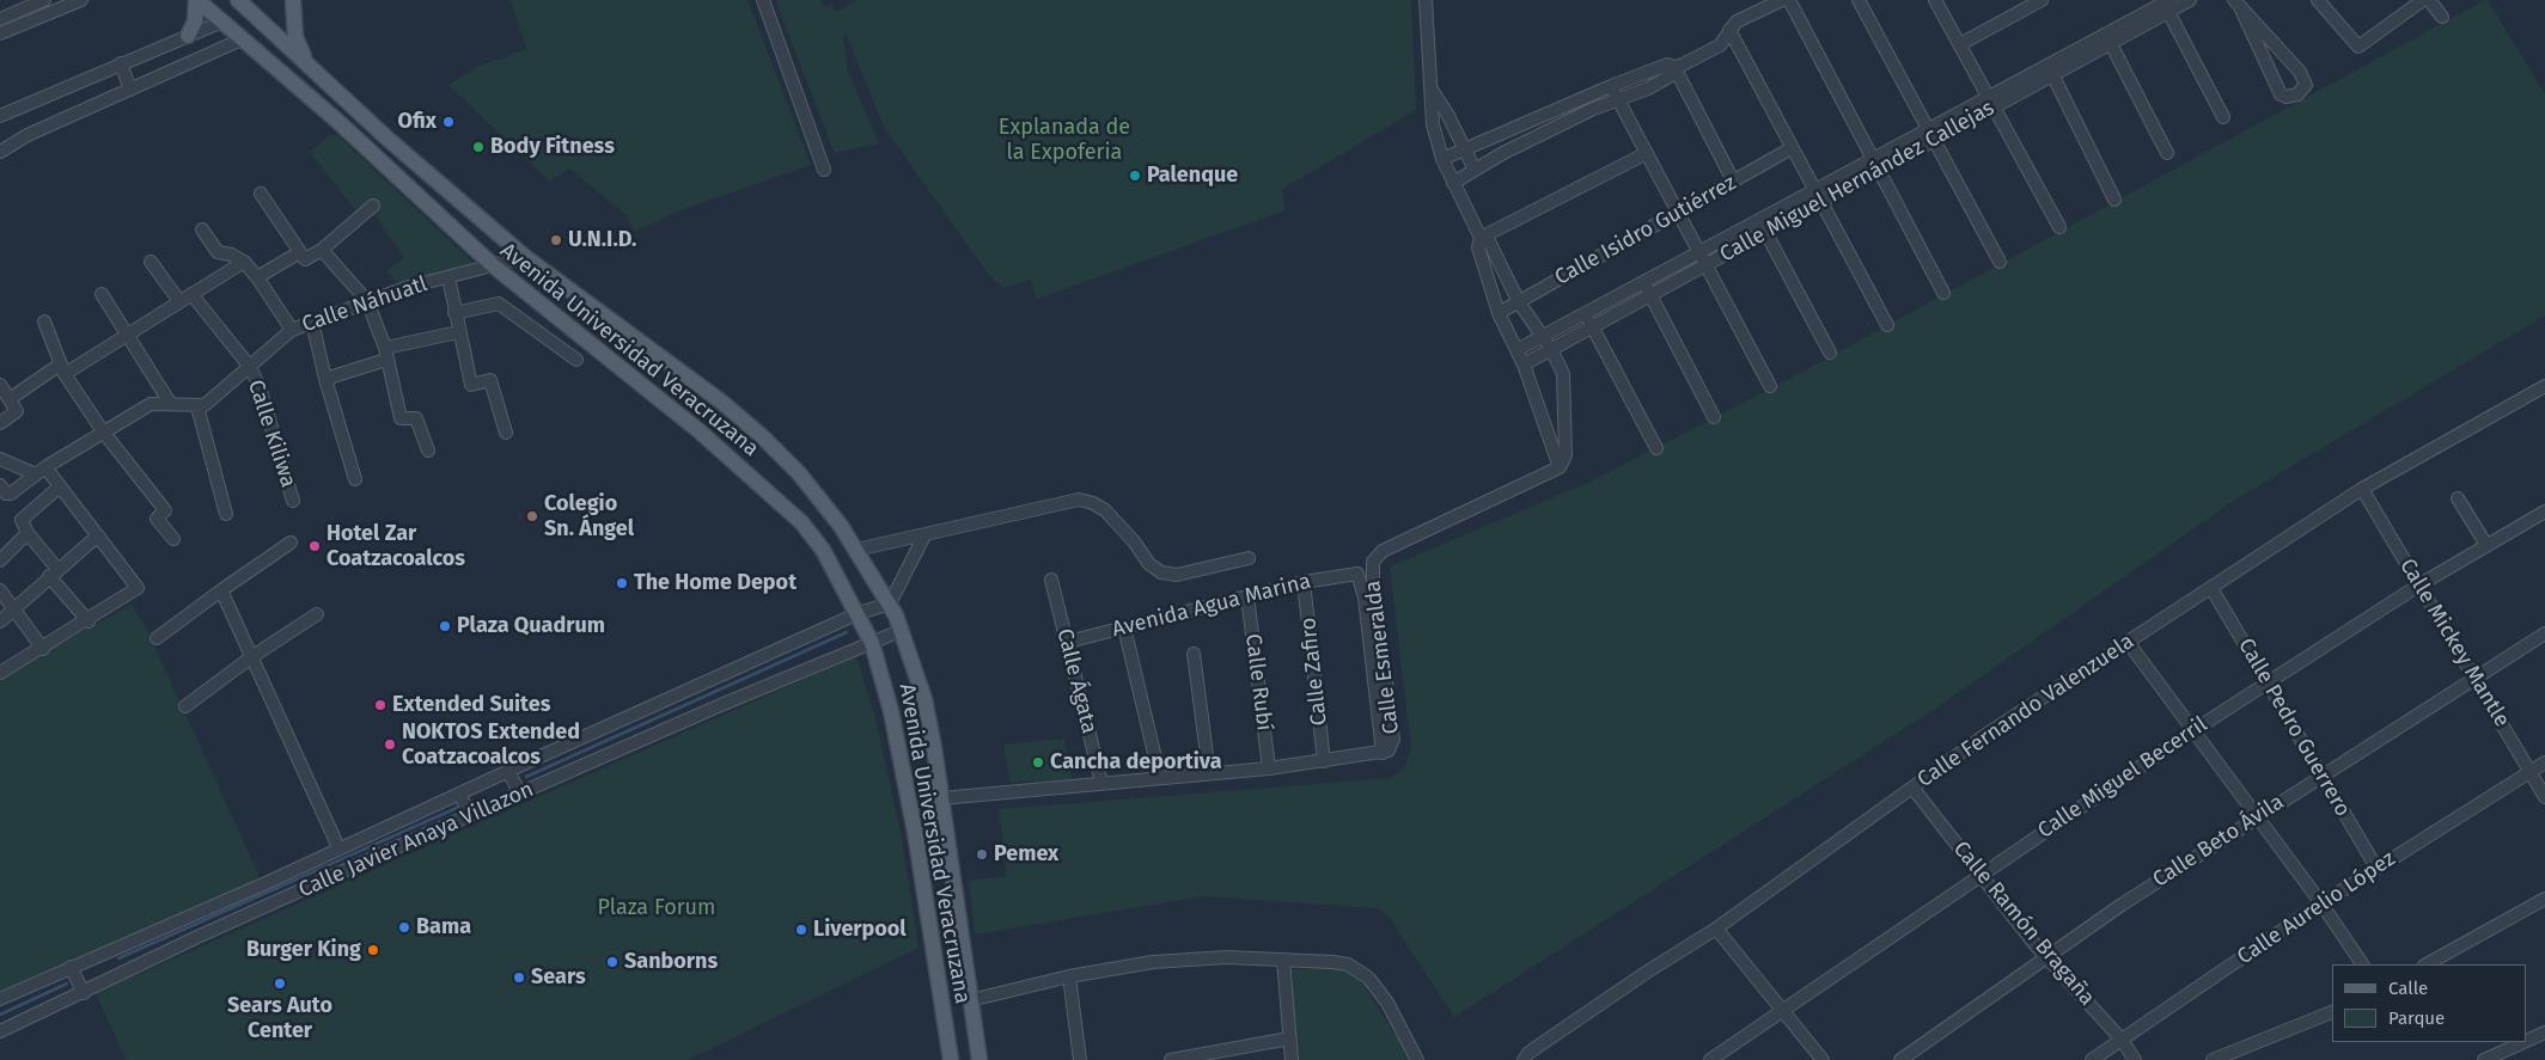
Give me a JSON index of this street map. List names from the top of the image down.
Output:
{
  "streets": {
    "main road": ["Avenida Universidad Veracruzana"],
    "street": [
      "Calle Miguel Hernández Callejas",
      "Calle Isidro Gutiérrez",
      "Calle Náhuatl",
      "Calle Kiliwa",
      "Avenida Agua Marina",
      "Calle Mickey Mantle",
      "Calle Esmeralda",
      "Calle Zafiro",
      "Calle Ágata",
      "Calle Rubí",
      "Calle Fernando Valenzuela",
      "Calle Pedro Guerrero",
      "Calle Miguel Becerril",
      "Calle Javier Anaya Villazon",
      "Calle Beto Ávila",
      "Calle Aurelio López",
      "Calle Ramón Bragaña"
    ]
  },
  "crossings": [
    ["Calle Náhuatl", "Avenida Universidad Veracruzana"],
    ["Calle Náhuatl", "Calle Kiliwa"],
    ["Avenida Universidad Veracruzana", "Calle Javier Anaya Villazon"],
    ["Avenida Agua Marina", "Calle Esmeralda"],
    ["Avenida Agua Marina", "Calle Zafiro"],
    ["Avenida Agua Marina", "Calle Ágata"],
    ["Avenida Agua Marina", "Calle Rubí"],
    ["Calle Mickey Mantle", "Calle Fernando Valenzuela"],
    ["Calle Mickey Mantle", "Calle Miguel Becerril"],
    ["Calle Mickey Mantle", "Calle Beto Ávila"],
    ["Calle Mickey Mantle", "Calle Aurelio López"],
    ["Calle Fernando Valenzuela", "Calle Pedro Guerrero"],
    ["Calle Fernando Valenzuela", "Calle Ramón Bragaña"],
    ["Calle Pedro Guerrero", "Calle Miguel Becerril"],
    ["Calle Pedro Guerrero", "Calle Beto Ávila"],
    ["Calle Pedro Guerrero", "Calle Aurelio López"],
    ["Calle Miguel Becerril", "Calle Ramón Bragaña"],
    ["Calle Beto Ávila", "Calle Ramón Bragaña"],
    ["Calle Aurelio López", "Calle Ramón Bragaña"]
  ],
  "parks": ["Explanada de la Expoferia", "Plaza Forum"],
  "places": [
    "Ofix",
    "Body Fitness",
    "Palenque",
    "U.N.I.D.",
    "Colegio Sn. Ángel",
    "Hotel Zar Coatzacoalcos",
    "The Home Depot",
    "Plaza Quadrum",
    "Extended Suites",
    "NOKTOS Extended Coatzacoalcos",
    "Cancha deportiva",
    "Pemex",
    "Bama",
    "Liverpool",
    "Burger King",
    "Sanborns",
    "Sears",
    "Sears Auto Center"
  ],
  "legend": ["Calle", "Parque"]
}
